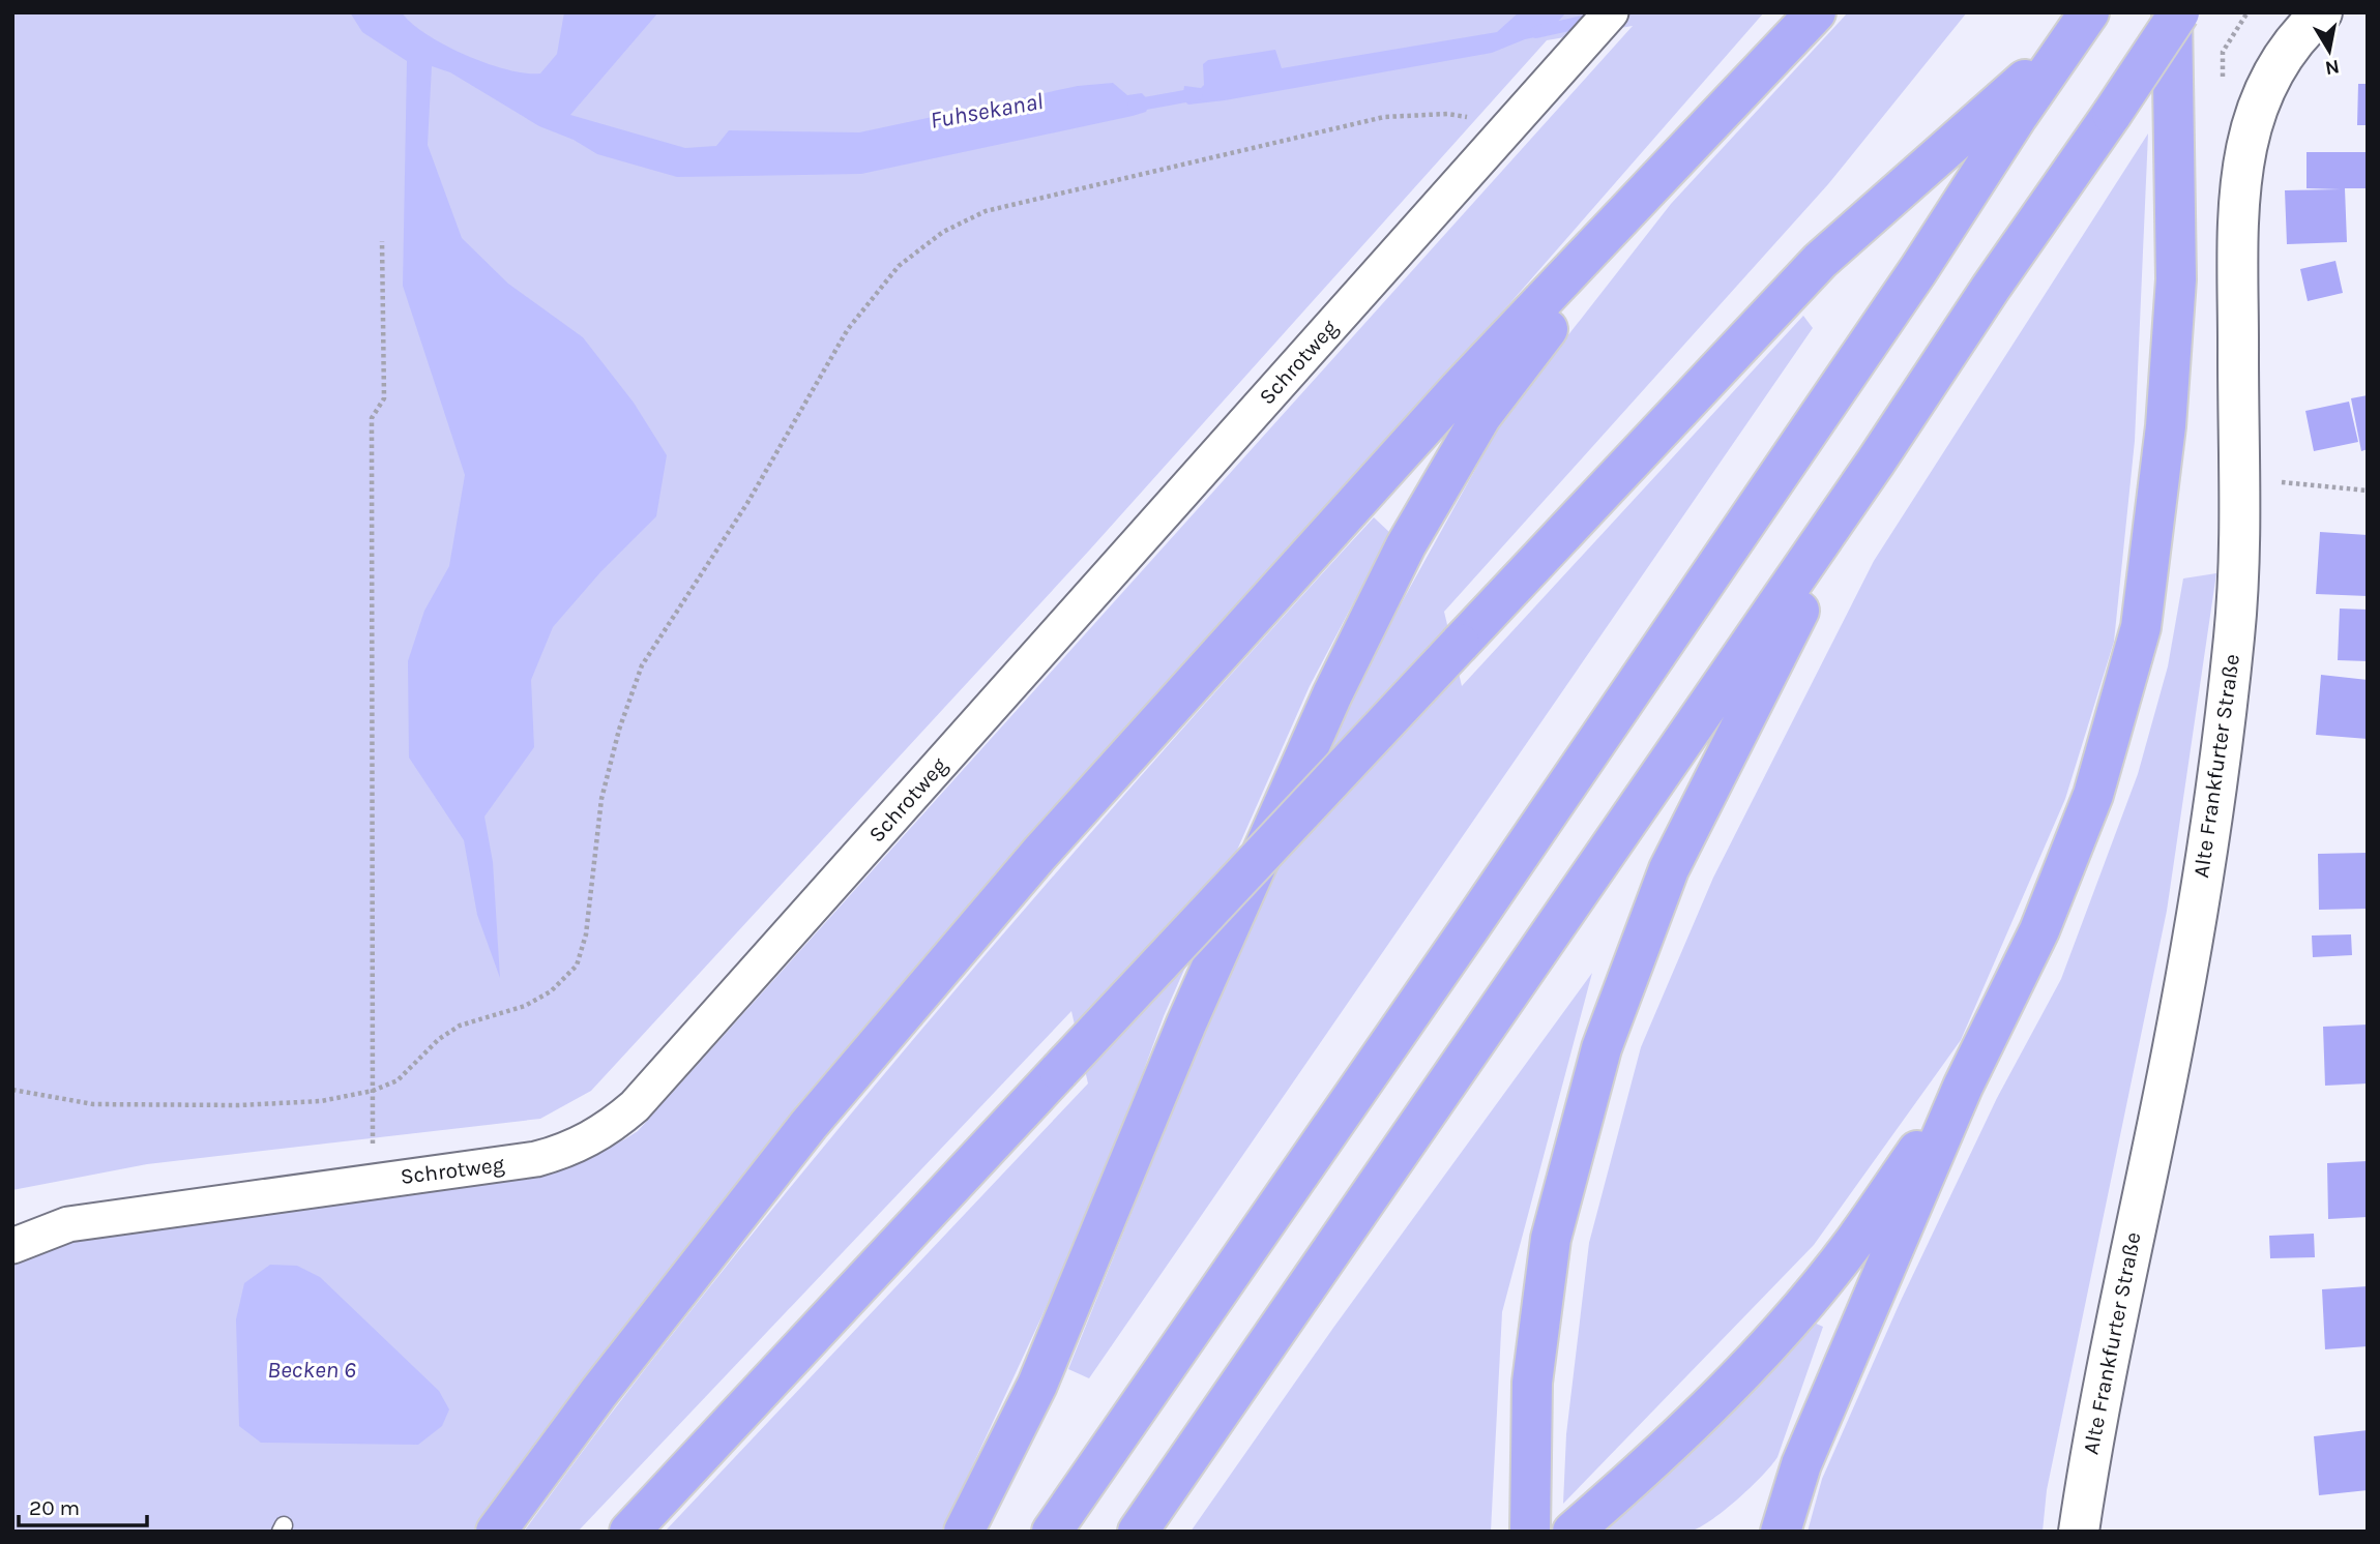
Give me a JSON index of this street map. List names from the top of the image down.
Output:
{
  "streets": {
    "street": ["Schrotweg", "Alte Frankfurter Straße"]
  },
  "water": ["Fuhsekanal", "Becken 6"],
  "scale_bar": "20 m",
  "north": "bottom"
}
